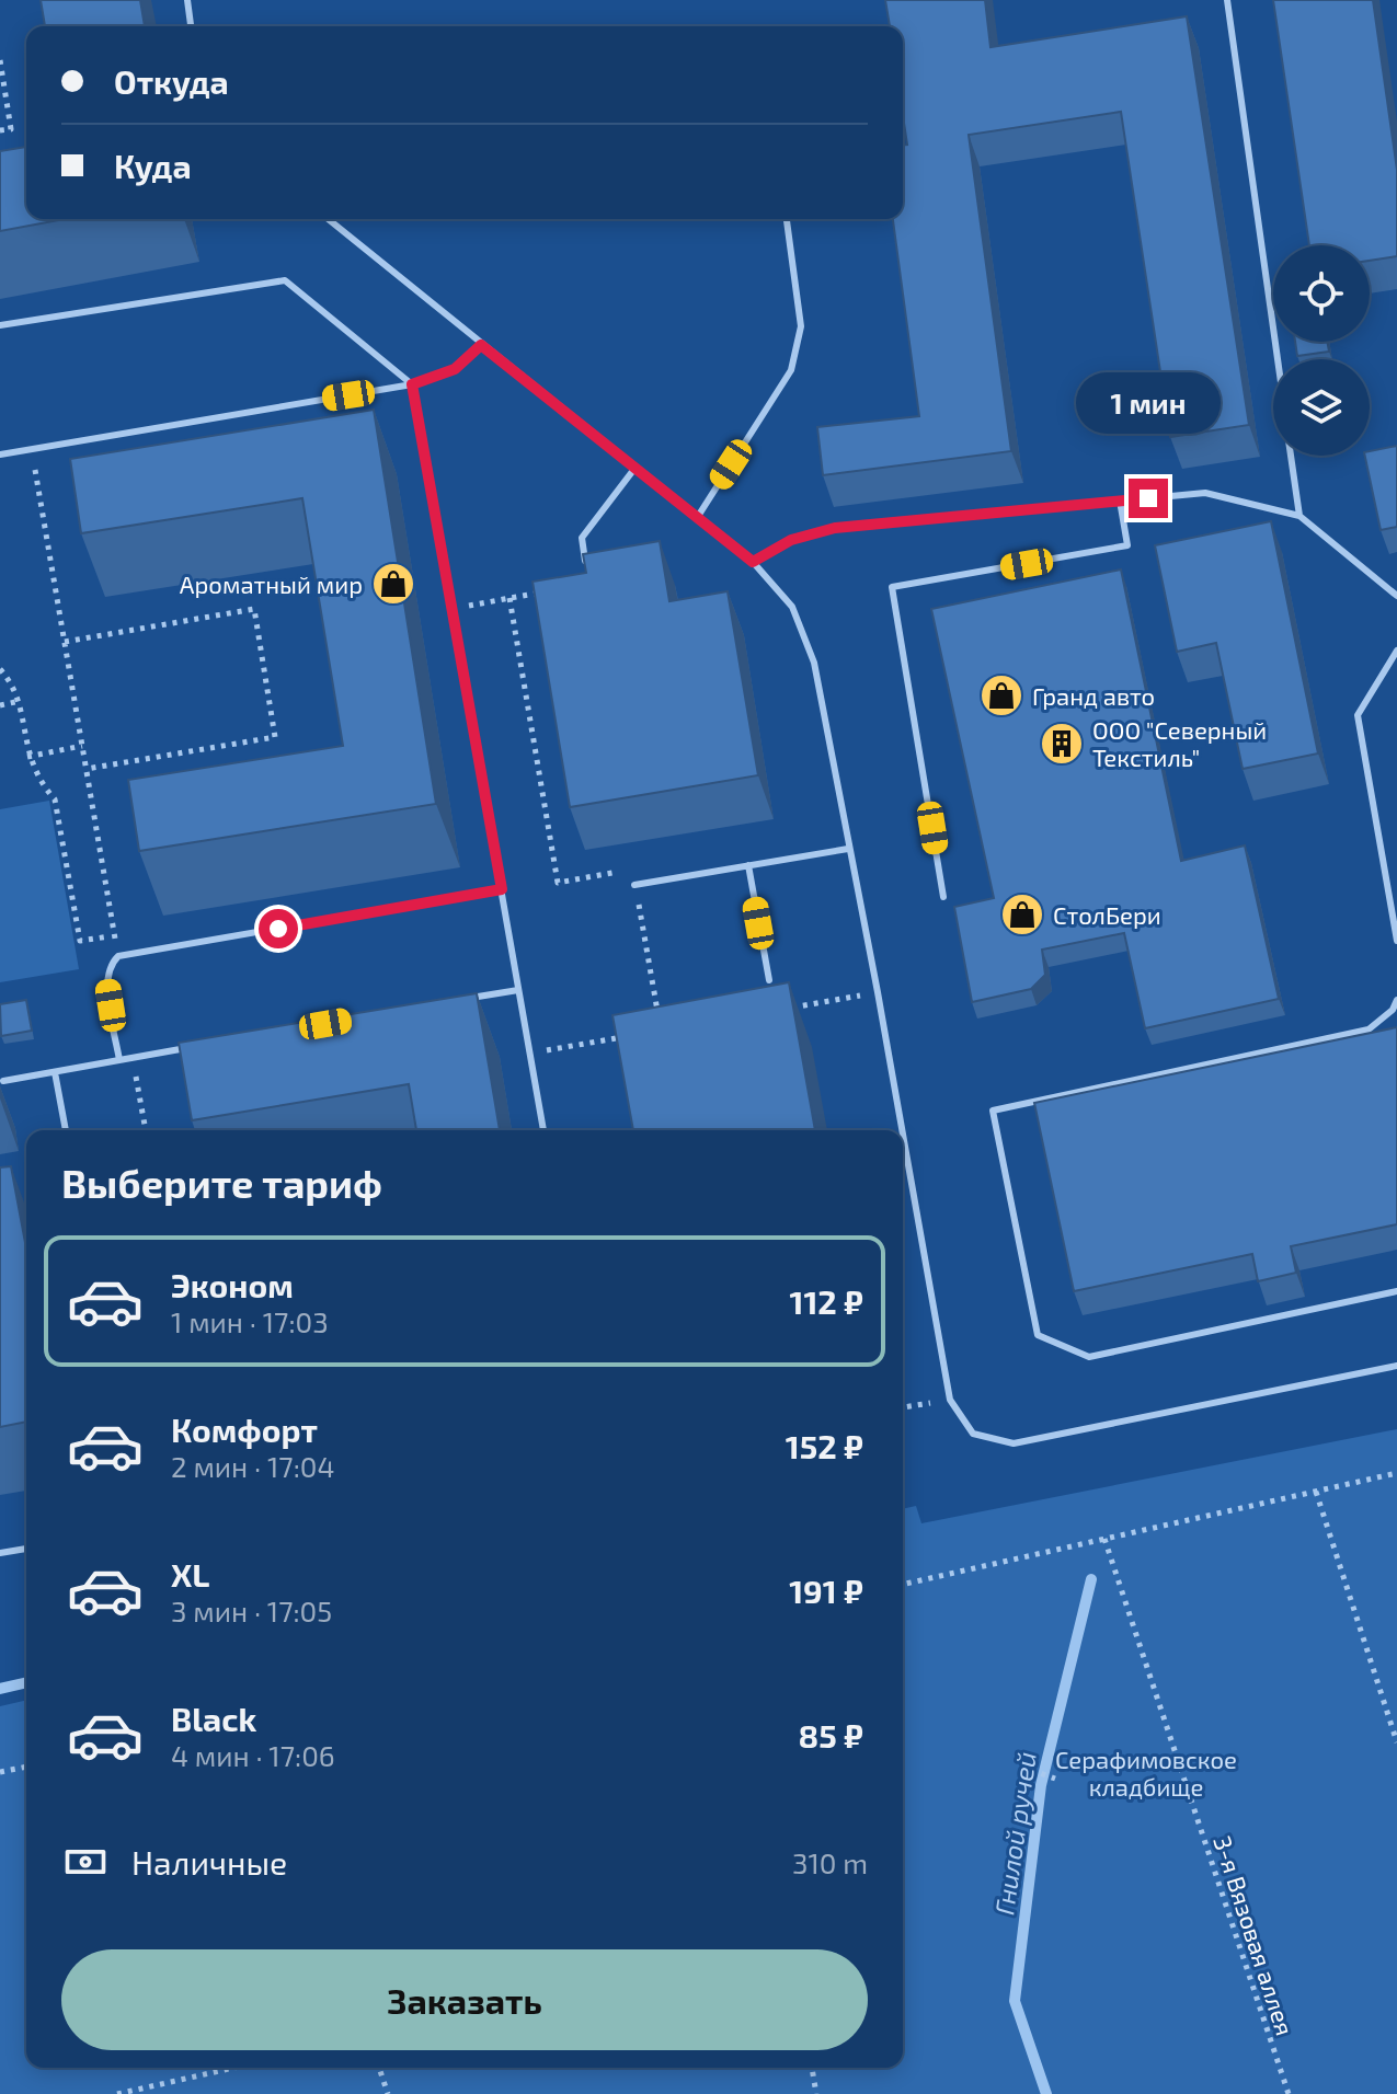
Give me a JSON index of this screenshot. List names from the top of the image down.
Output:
{
  "streets": {
    "path": ["3-я Вязовая аллея"]
  },
  "water": ["Гнилой ручей"],
  "parks": ["Серафимовское кладбище"],
  "places": {
    "shop": ["Ароматный мир", "Гранд авто", "СтолБери"],
    "building": ["ООО \"Северный Текстиль\""]
  },
  "page": {
    "banner": ["Откуда", "Куда"],
    "bubble": "1 мин",
    "heading": "Выберите тариф",
    "list": [
      {
        "name": "Эконом",
        "note": "1 мин · 17:03",
        "value": "112 ₽"
      },
      {
        "name": "Комфорт",
        "note": "2 мин · 17:04",
        "value": "152 ₽"
      },
      {
        "name": "XL",
        "note": "3 мин · 17:05",
        "value": "191 ₽"
      },
      {
        "name": "Black",
        "note": "4 мин · 17:06",
        "value": "85 ₽"
      }
    ],
    "pay": ["Наличные", "310 m"],
    "buttons": "Заказать"
  }
}
